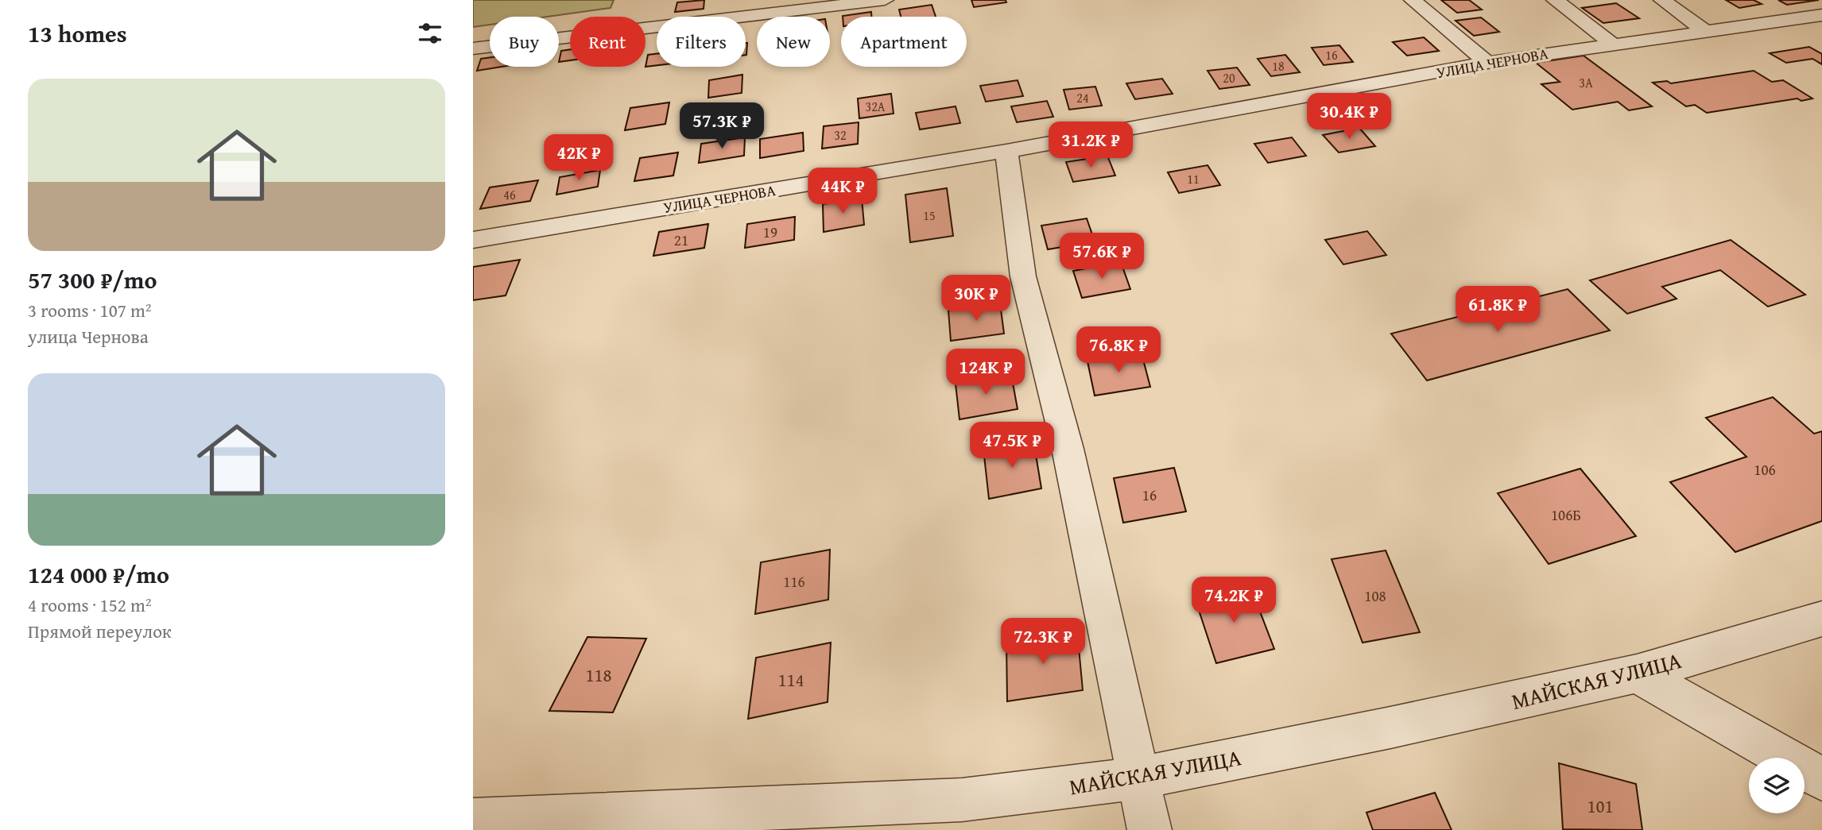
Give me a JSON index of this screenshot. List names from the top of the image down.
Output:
{
  "streets": {
    "street": ["УЛИЦА ЧЕРНОВА", "МАЙСКАЯ УЛИЦА"]
  },
  "house_numbers": [
    "16",
    "18",
    "20",
    "3А",
    "24",
    "32А",
    "32",
    "11",
    "46",
    "15",
    "19",
    "21",
    "106",
    "16",
    "106Б",
    "116",
    "108",
    "118",
    "114",
    "101"
  ],
  "page": {
    "heading": "13 homes",
    "chip": [
      "Buy",
      "Rent",
      "Filters",
      "New",
      "Apartment"
    ],
    "list": [
      {
        "name": "57 300 ₽/mo",
        "note": "3 rooms · 107 m² · улица Чернова"
      },
      {
        "name": "124 000 ₽/mo",
        "note": "4 rooms · 152 m² · Прямой переулок"
      }
    ],
    "price": [
      "30.4K ₽",
      "57.3K ₽",
      "31.2K ₽",
      "42K ₽",
      "44K ₽",
      "57.6K ₽",
      "30K ₽",
      "61.8K ₽",
      "76.8K ₽",
      "124K ₽",
      "47.5K ₽",
      "74.2K ₽",
      "72.3K ₽"
    ]
  }
}
